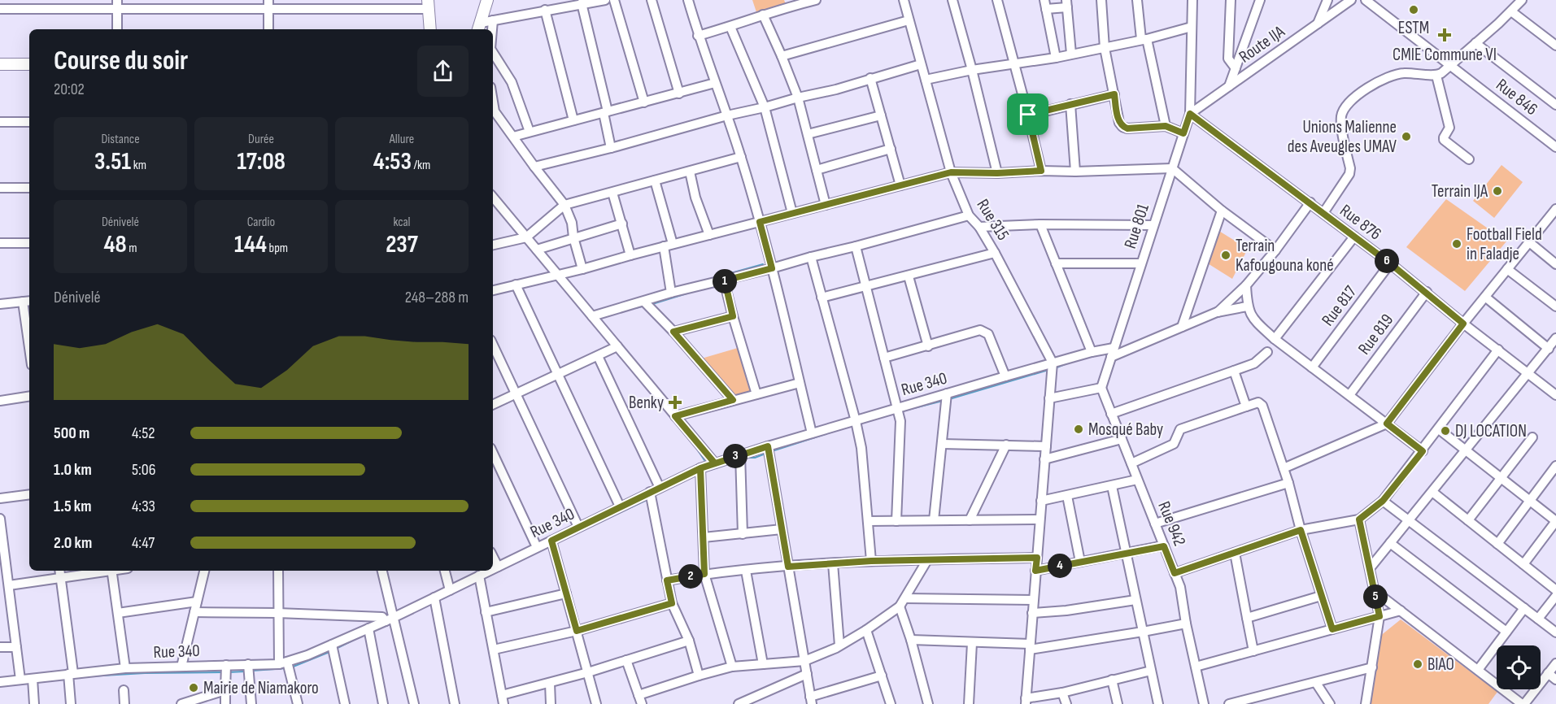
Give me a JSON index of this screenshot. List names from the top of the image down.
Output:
{
  "streets": {
    "street": [
      "Route IJA",
      "Rue 846",
      "Rue 315",
      "Rue 876",
      "Rue 801",
      "Rue 817",
      "Rue 819",
      "Rue 340",
      "Rue 942"
    ]
  },
  "crossings": [
    ["Route IJA", "Rue 876"],
    ["Route IJA", "Rue 801"],
    ["Rue 315", "Rue 340"],
    ["Rue 876", "Rue 801"],
    ["Rue 876", "Rue 817"],
    ["Rue 876", "Rue 819"],
    ["Rue 801", "Rue 340"],
    ["Rue 801", "Rue 942"]
  ],
  "places": {
    "other": [
      "ESTM",
      "Unions Malienne des Aveugles UMAV",
      "Terrain IJA",
      "Football Field in Faladje",
      "Terrain Kafougouna koné",
      "Mosqué Baby",
      "DJ LOCATION",
      "BIAO",
      "Mairie de Niamakoro"
    ],
    "health": ["CMIE Commune VI", "Benky"]
  },
  "page": {
    "heading": ["Course du soir", "20:02"],
    "stats": [
      ["Distance", "3.51 km"],
      ["Durée", "17:08"],
      ["Allure", "4:53 /km"],
      ["Dénivelé", "48 m"],
      ["Cardio", "144 bpm"],
      ["kcal", "237"]
    ],
    "pins": [
      "6",
      "1",
      "3",
      "4",
      "2",
      "5"
    ],
    "chart": ["Dénivelé", "248–288 m"],
    "list": [
      {
        "name": "500 m",
        "note": "4:52"
      },
      {
        "name": "1.0 km",
        "note": "5:06"
      },
      {
        "name": "1.5 km",
        "note": "4:33"
      },
      {
        "name": "2.0 km",
        "note": "4:47"
      }
    ]
  }
}
